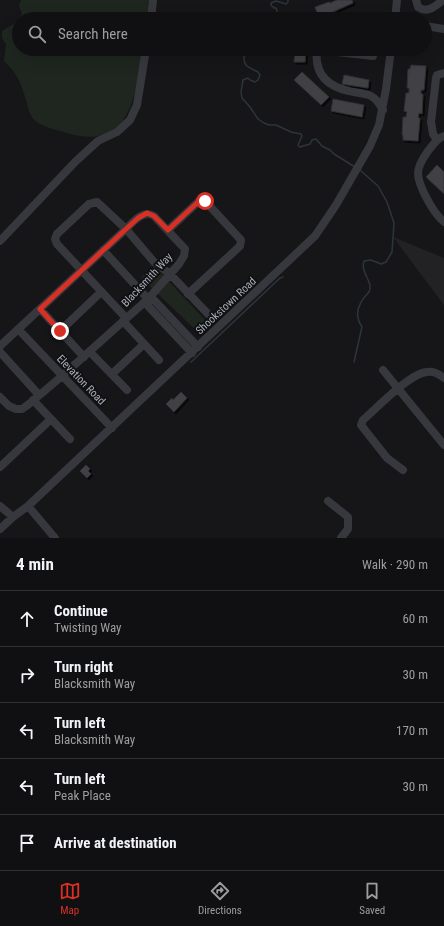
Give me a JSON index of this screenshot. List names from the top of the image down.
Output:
{
  "streets": {
    "street": ["Blacksmith Way", "Shookstown Road", "Elevation Road"]
  },
  "crossings": [
    ["Blacksmith Way", "Elevation Road"],
    ["Shookstown Road", "Elevation Road"]
  ],
  "page": {
    "search": "Search here",
    "heading": ["4 min", "Walk · 290 m"],
    "list": [
      ["Continue", "Twisting Way", "60 m"],
      ["Turn right", "Blacksmith Way", "30 m"],
      ["Turn left", "Blacksmith Way", "170 m"],
      ["Turn left", "Peak Place", "30 m"],
      "Arrive at destination"
    ],
    "nav": ["Map", "Directions", "Saved"]
  }
}
